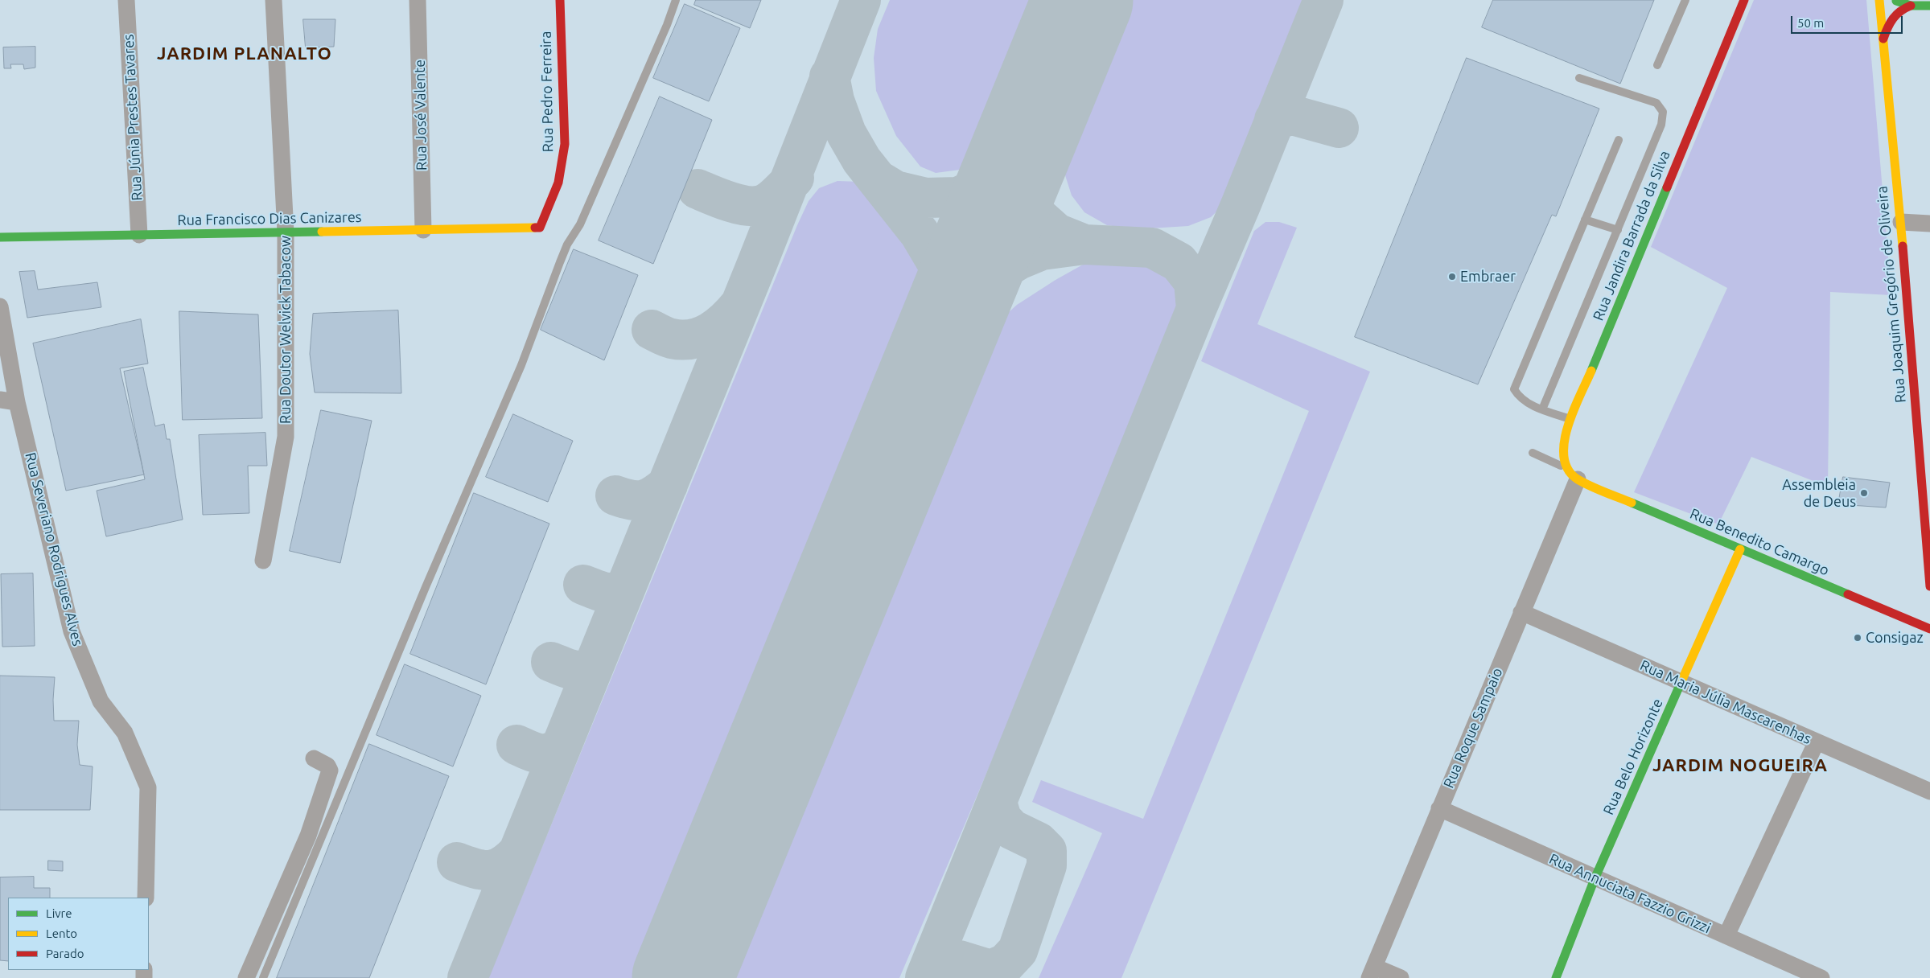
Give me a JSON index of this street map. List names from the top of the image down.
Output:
{
  "streets": {
    "street": [
      "Rua Pedro Ferreira",
      "Rua José Valente",
      "Rua Júnia Prestes Tavares",
      "Rua Francisco Dias Canizares",
      "Rua Jandira Barrada da Silva",
      "Rua Joaquim Gregório de Oliveira",
      "Rua Doutor Welvick Tabacow",
      "Rua Benedito Camargo",
      "Rua Severiano Rodrigues Alves",
      "Rua Maria Júlia Mascarenhas",
      "Rua Roque Sampaio",
      "Rua Belo Horizonte",
      "Rua Annuciata Fazzio Grizzi"
    ]
  },
  "crossings": [
    ["Rua Pedro Ferreira", "Rua Francisco Dias Canizares"],
    ["Rua José Valente", "Rua Francisco Dias Canizares"],
    ["Rua Júnia Prestes Tavares", "Rua Francisco Dias Canizares"],
    ["Rua Francisco Dias Canizares", "Rua Doutor Welvick Tabacow"],
    ["Rua Benedito Camargo", "Rua Roque Sampaio"],
    ["Rua Benedito Camargo", "Rua Belo Horizonte"],
    ["Rua Maria Júlia Mascarenhas", "Rua Roque Sampaio"],
    ["Rua Maria Júlia Mascarenhas", "Rua Belo Horizonte"],
    ["Rua Roque Sampaio", "Rua Annuciata Fazzio Grizzi"],
    ["Rua Belo Horizonte", "Rua Annuciata Fazzio Grizzi"]
  ],
  "districts": ["JARDIM PLANALTO", "JARDIM NOGUEIRA"],
  "places": ["Embraer", "Assembleia de Deus", "Consigaz"],
  "legend": ["Livre", "Lento", "Parado"],
  "scale_bar": "50 m"
}
